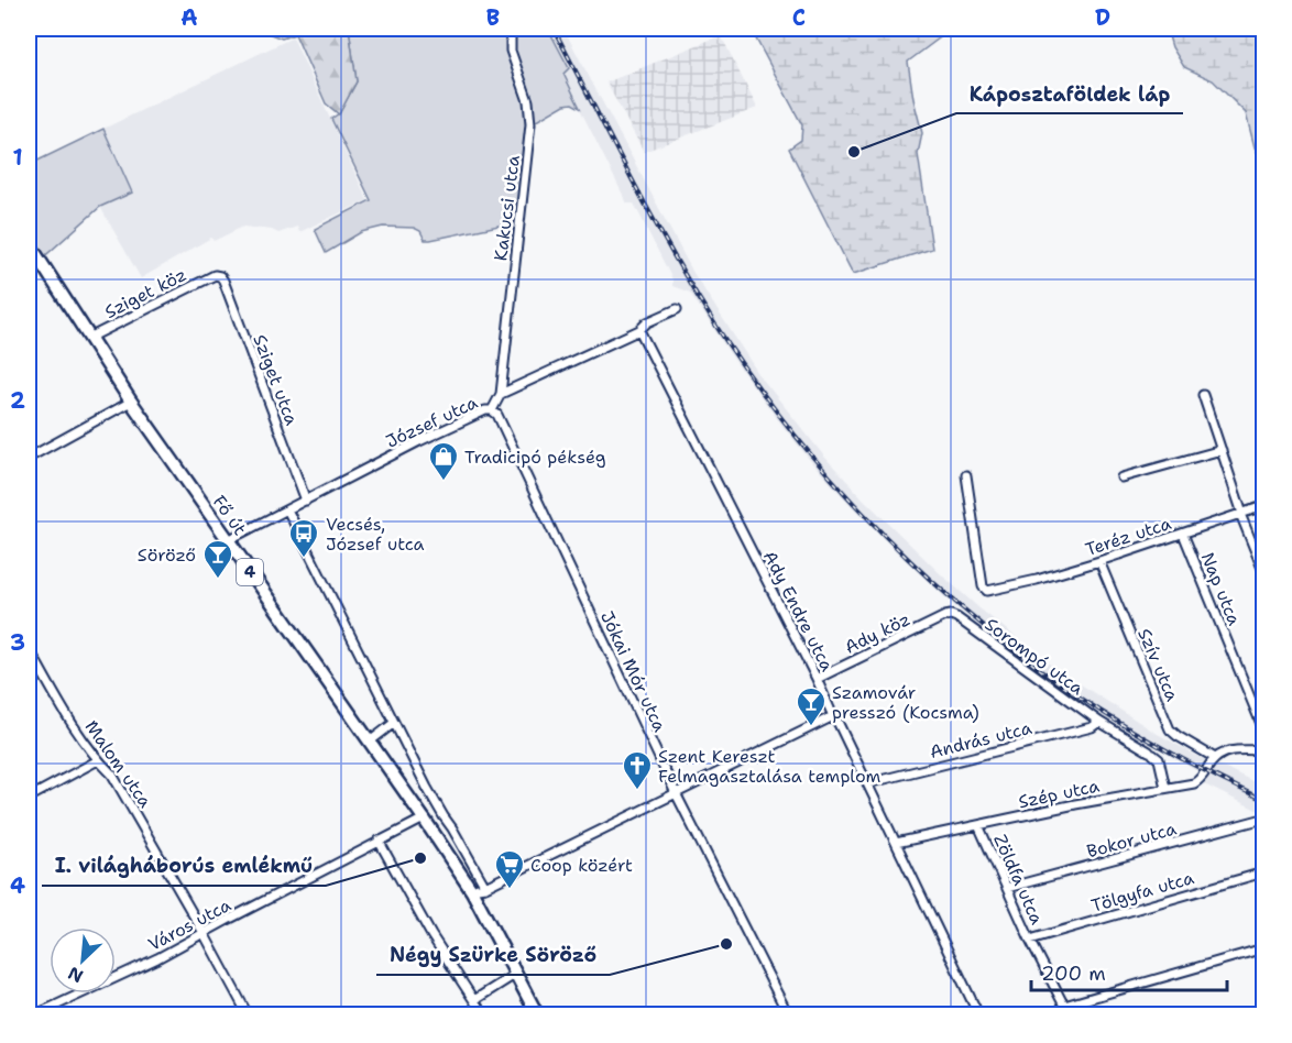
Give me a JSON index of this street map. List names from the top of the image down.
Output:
{
  "streets": {
    "main road": ["Fő út", "4"],
    "street": [
      "Kakucsi utca",
      "Sziget köz",
      "Sziget utca",
      "József utca",
      "Teréz utca",
      "Nap utca",
      "Ady Endre utca",
      "Ady köz",
      "Sorompó utca",
      "Szív utca",
      "Jókai Mór utca",
      "András utca",
      "Malom utca",
      "Szép utca",
      "Bokor utca",
      "Zöldfa utca",
      "Tölgyfa utca",
      "Város utca"
    ]
  },
  "crossings": [
    ["Kakucsi utca", "József utca"],
    ["Sziget köz", "Sziget utca"],
    ["Sziget köz", "Fő út"],
    ["Sziget utca", "József utca"],
    ["József utca", "Fő út"],
    ["József utca", "Ady Endre utca"],
    ["József utca", "Jókai Mór utca"],
    ["Fő út", "Város utca"],
    ["Teréz utca", "Nap utca"],
    ["Teréz utca", "Szív utca"],
    ["Ady Endre utca", "Ady köz"],
    ["Ady Endre utca", "András utca"],
    ["Ady Endre utca", "Szép utca"],
    ["Ady köz", "Sorompó utca"],
    ["Sorompó utca", "András utca"],
    ["Sorompó utca", "Szép utca"],
    ["Szív utca", "Szép utca"],
    ["Malom utca", "Város utca"],
    ["Szép utca", "Zöldfa utca"],
    ["Bokor utca", "Zöldfa utca"],
    ["Zöldfa utca", "Tölgyfa utca"]
  ],
  "places": {
    "other": ["Káposztaföldek láp", "I. világháborús emlékmű", "Négy Szürke Söröző"],
    "shop": ["Tradicipó pékség"],
    "bus stop": ["Vecsés, József utca"],
    "bar": ["Söröző", "Szamovár presszó (Kocsma)"],
    "church": ["Szent Kereszt Felmagasztalása templom"],
    "supermarket": ["Coop közért"]
  },
  "scale_bar": "200 m",
  "north": "bottom left",
  "grid": {
    "columns": [
      "A",
      "B",
      "C",
      "D"
    ],
    "rows": [
      "1",
      "2",
      "3",
      "4"
    ]
  }
}
